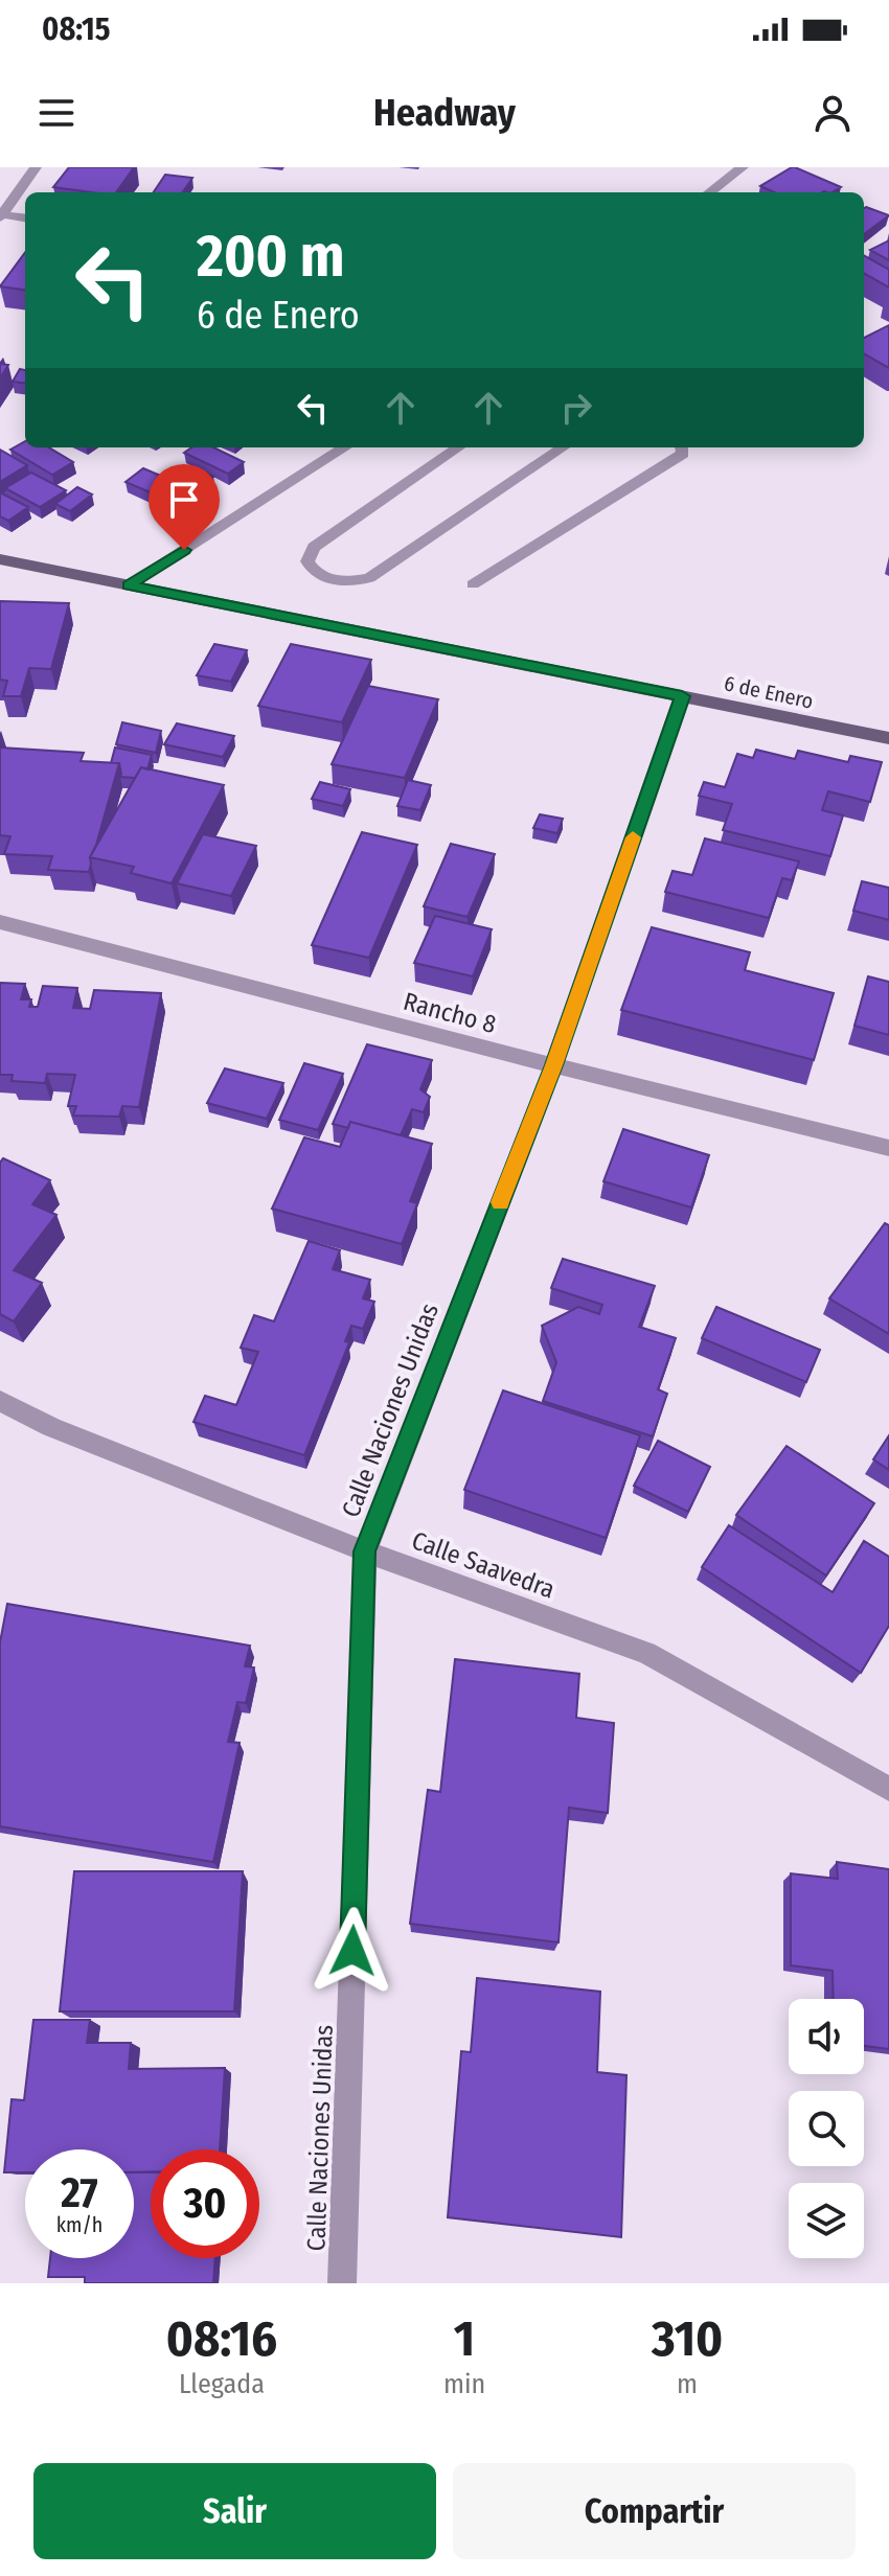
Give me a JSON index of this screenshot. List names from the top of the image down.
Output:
{
  "streets": {
    "main road": ["6 de Enero"],
    "street": ["Rancho 8", "Calle Naciones Unidas", "Calle Saavedra"]
  },
  "crossings": [
    ["6 de Enero", "Calle Naciones Unidas"],
    ["Rancho 8", "Calle Naciones Unidas"],
    ["Calle Naciones Unidas", "Calle Saavedra"]
  ],
  "page": {
    "status": "08:15",
    "header": "Headway",
    "turn": ["200 m", "6 de Enero"],
    "speed": "27 km/h",
    "limit": "30",
    "eta": [
      "08:16",
      "Llegada",
      "1",
      "min",
      "310",
      "m"
    ],
    "buttons": ["Salir", "Compartir"]
  }
}
